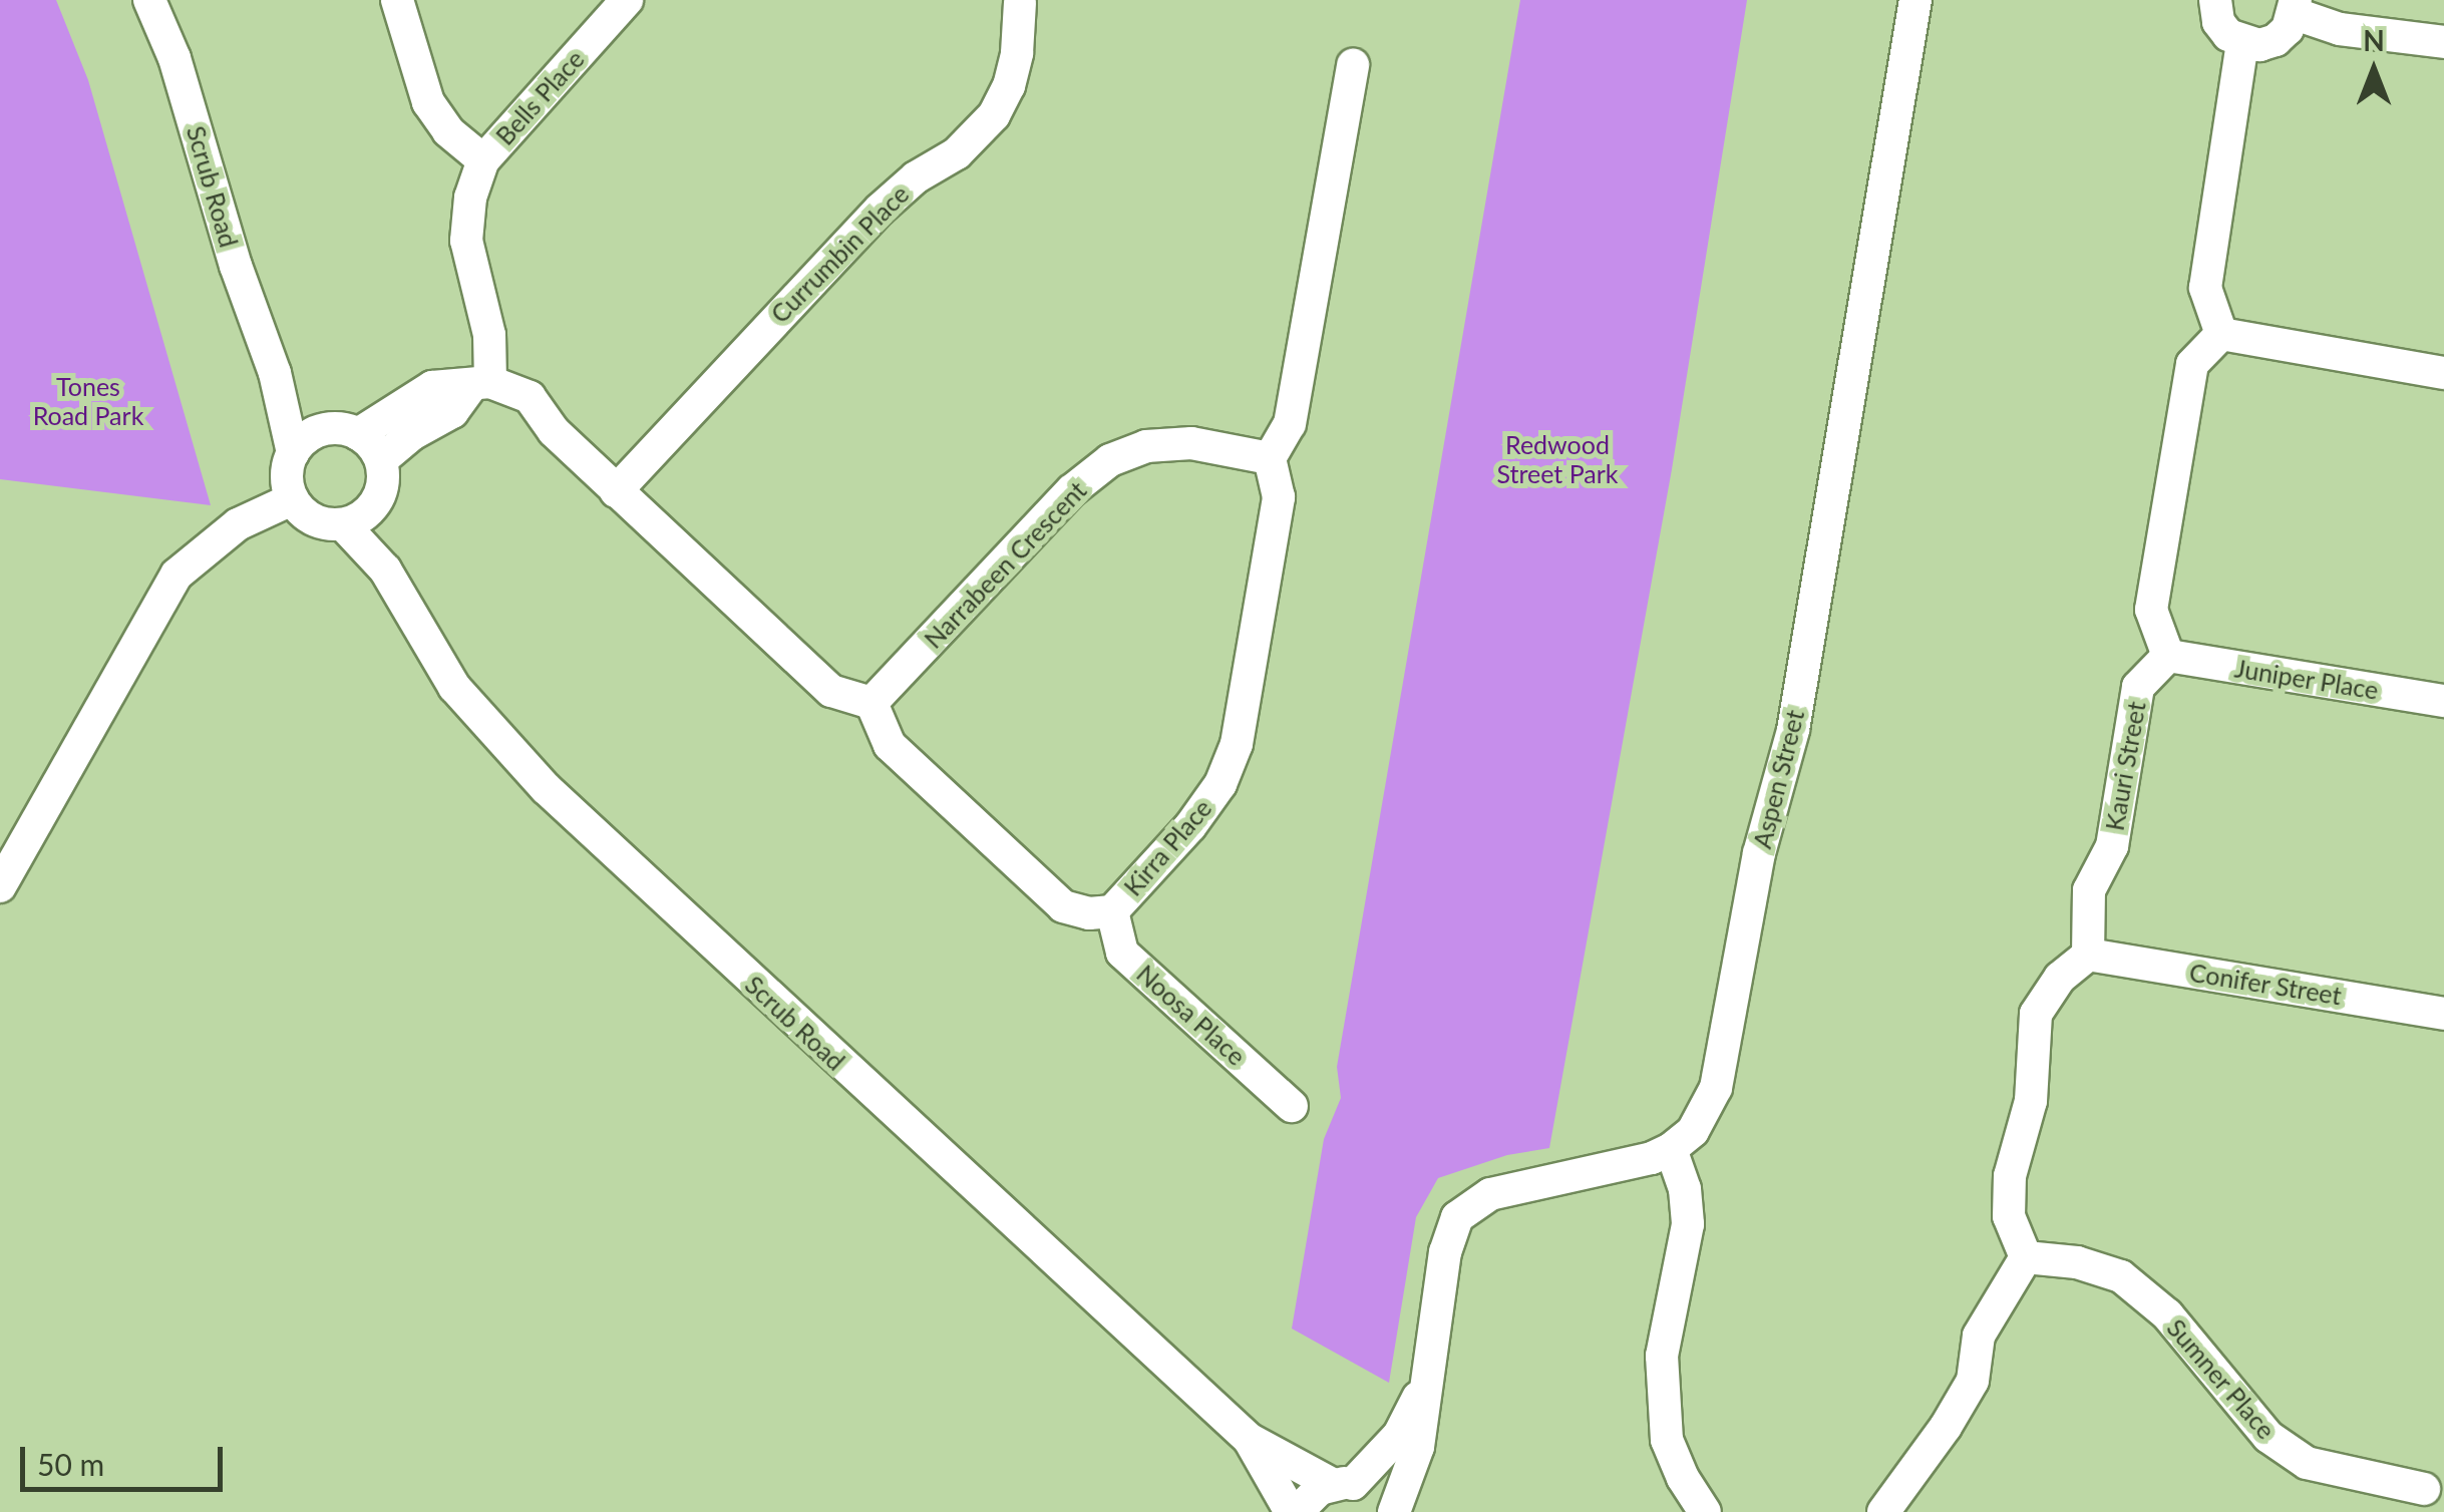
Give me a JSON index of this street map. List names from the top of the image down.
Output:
{
  "streets": {
    "street": [
      "Bells Place",
      "Scrub Road",
      "Currumbin Place",
      "Narrabeen Crescent",
      "Juniper Place",
      "Kauri Street",
      "Aspen Street",
      "Kirra Place",
      "Conifer Street",
      "Noosa Place",
      "Sumner Place"
    ]
  },
  "crossings": [
    ["Narrabeen Crescent", "Kirra Place"],
    ["Juniper Place", "Kauri Street"],
    ["Kauri Street", "Conifer Street"],
    ["Kirra Place", "Noosa Place"]
  ],
  "parks": ["Tones Road Park", "Redwood Street Park"],
  "scale_bar": "50 m",
  "north": "top"
}
